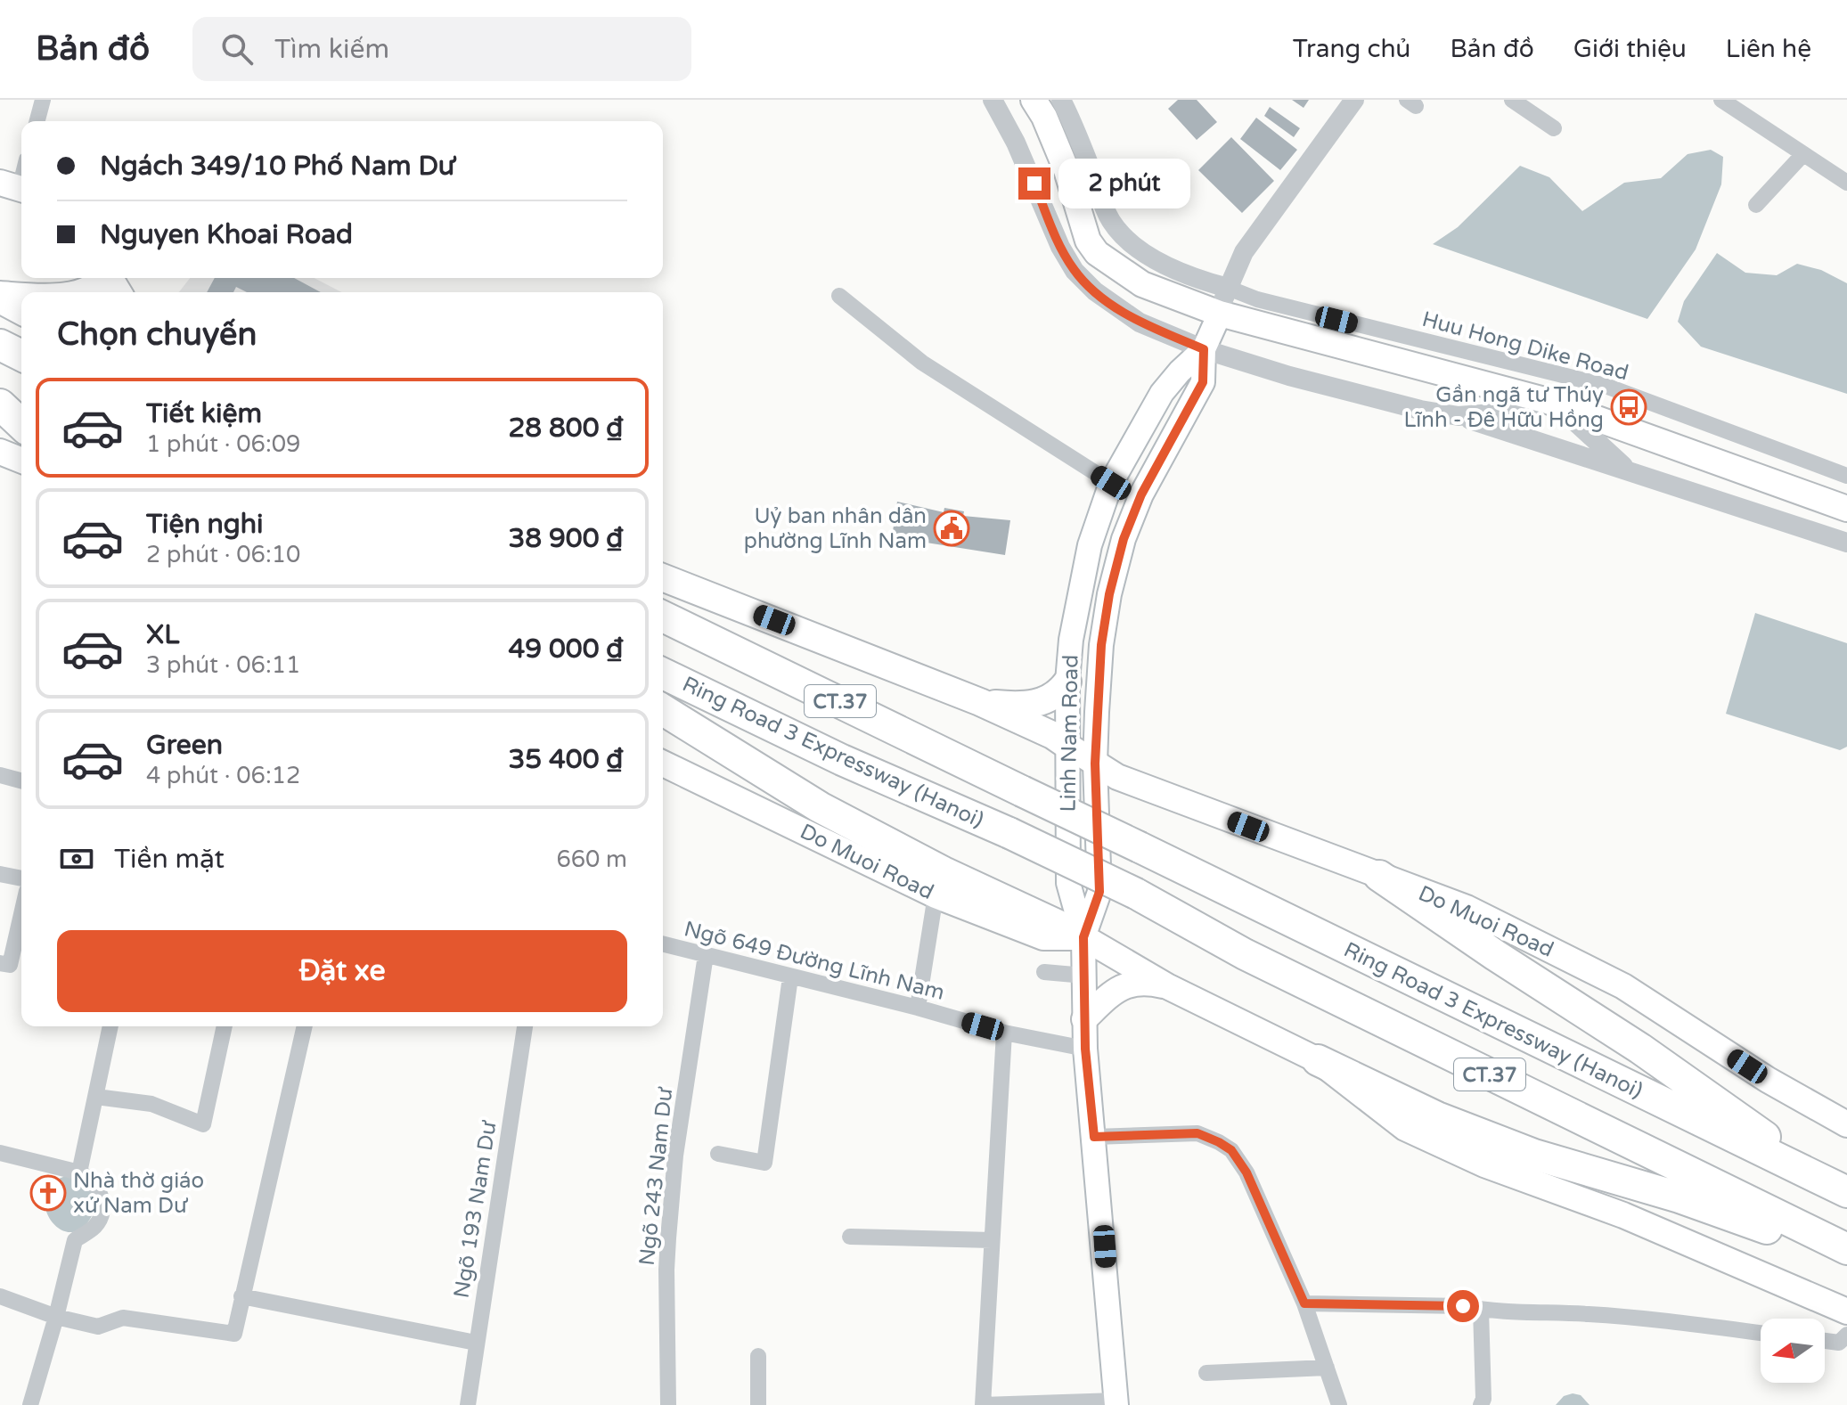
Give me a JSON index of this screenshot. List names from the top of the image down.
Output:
{
  "streets": {
    "highway": ["CT.37", "Ring Road 3 Expressway (Hanoi)"],
    "main road": ["Linh Nam Road", "Do Muoi Road"],
    "street": [
      "Huu Hong Dike Road",
      "Ngõ 649 Đường Lĩnh Nam",
      "Ngõ 243 Nam Dư",
      "Ngõ 193 Nam Dư"
    ]
  },
  "crossings": [
    ["Linh Nam Road", "Do Muoi Road"],
    ["Linh Nam Road", "Ngõ 649 Đường Lĩnh Nam"],
    ["Ngõ 649 Đường Lĩnh Nam", "Ngõ 243 Nam Dư"]
  ],
  "places": {
    "bus stop": ["Gần ngã tư Thúy Lĩnh - Đê Hữu Hồng"],
    "public building": ["Uỷ ban nhân dân phường Lĩnh Nam"],
    "church": ["Nhà thờ giáo xứ Nam Dư"]
  },
  "north": "left",
  "page": {
    "header": "Bản đồ",
    "search": "Tìm kiếm",
    "nav": [
      "Trang chủ",
      "Bản đồ",
      "Giới thiệu",
      "Liên hệ"
    ],
    "banner": ["Ngách 349/10 Phố Nam Dư", "Nguyen Khoai Road"],
    "bubble": "2 phút",
    "heading": "Chọn chuyến",
    "list": [
      {
        "name": "Tiết kiệm",
        "note": "1 phút · 06:09",
        "value": "28 800 ₫"
      },
      {
        "name": "Tiện nghi",
        "note": "2 phút · 06:10",
        "value": "38 900 ₫"
      },
      {
        "name": "XL",
        "note": "3 phút · 06:11",
        "value": "49 000 ₫"
      },
      {
        "name": "Green",
        "note": "4 phút · 06:12",
        "value": "35 400 ₫"
      }
    ],
    "pay": ["Tiền mặt", "660 m"],
    "buttons": "Đặt xe"
  }
}
